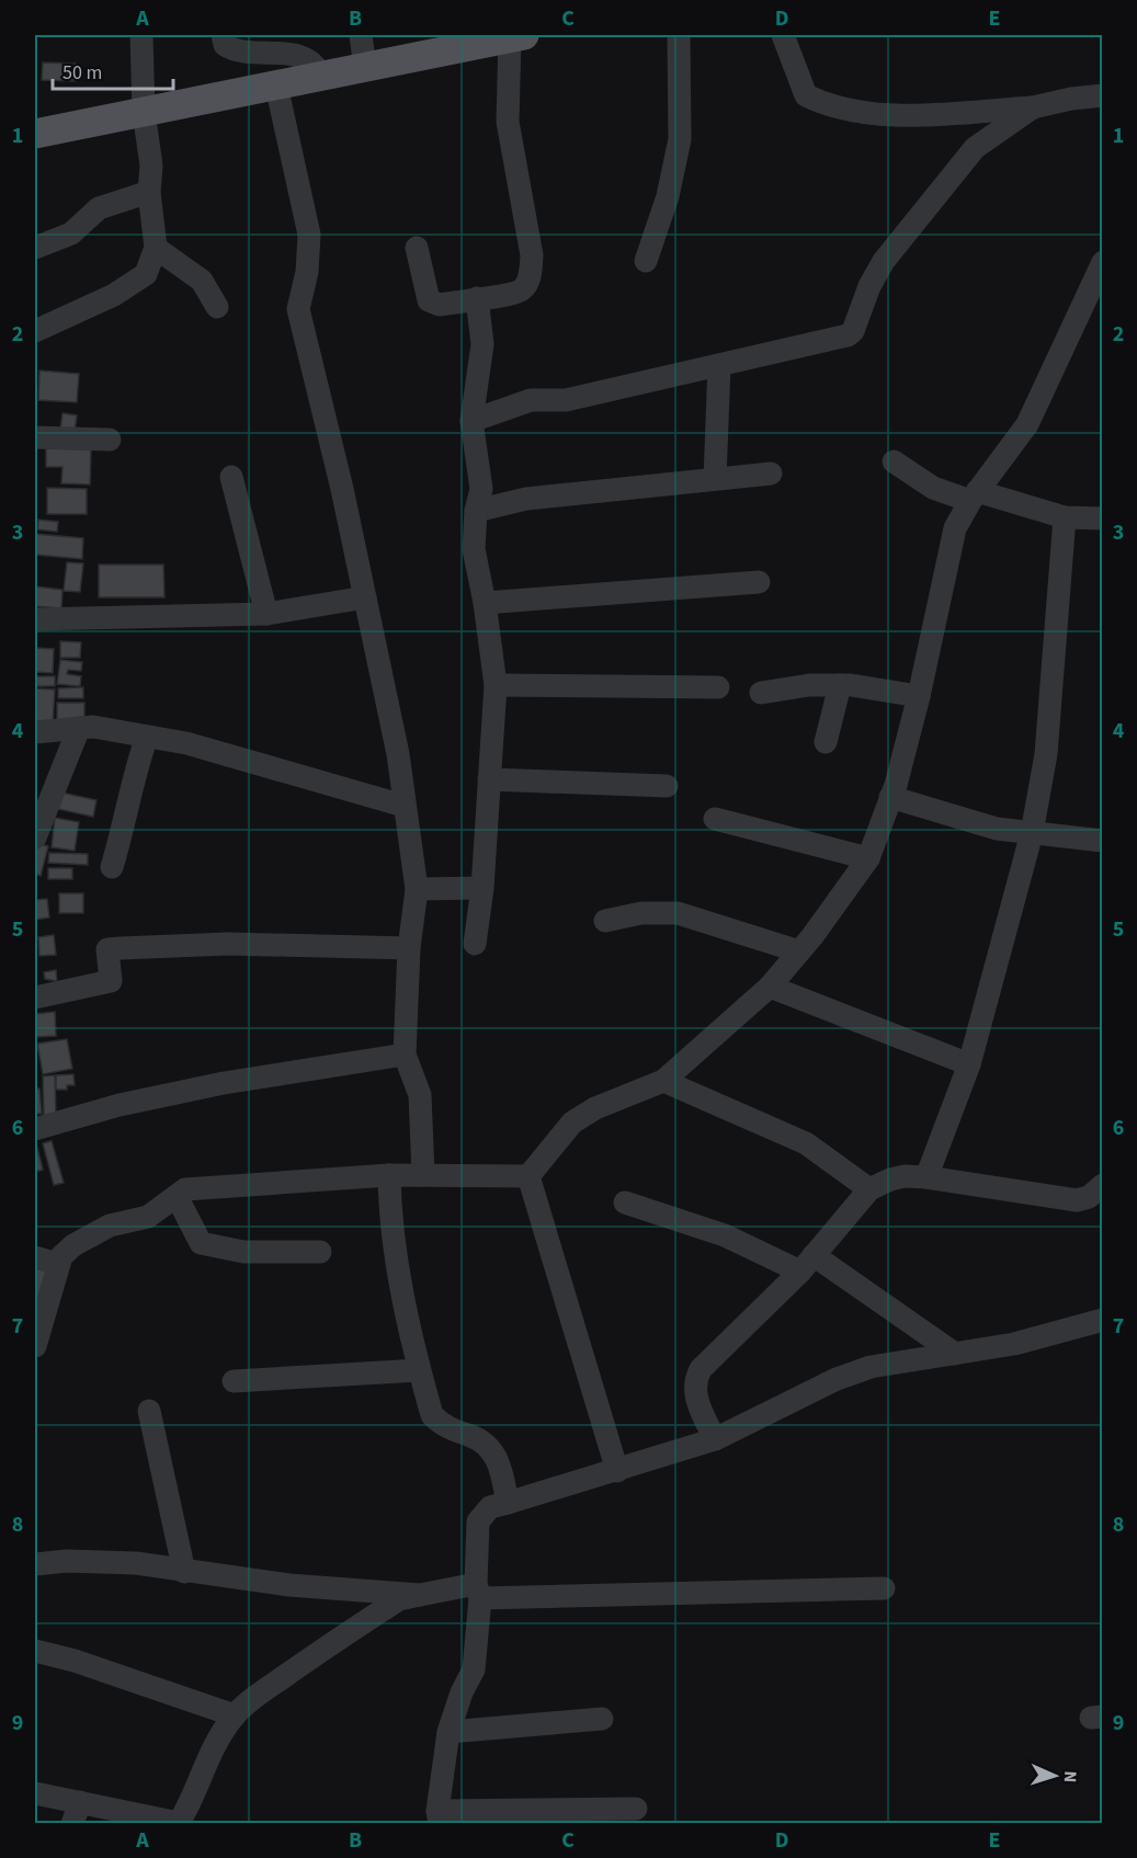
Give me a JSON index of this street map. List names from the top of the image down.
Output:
{
  "scale_bar": "50 m",
  "north": "right",
  "grid": {
    "columns": [
      "A",
      "B",
      "C",
      "D",
      "E"
    ],
    "rows": [
      "1",
      "2",
      "3",
      "4",
      "5",
      "6",
      "7",
      "8",
      "9"
    ]
  }
}
